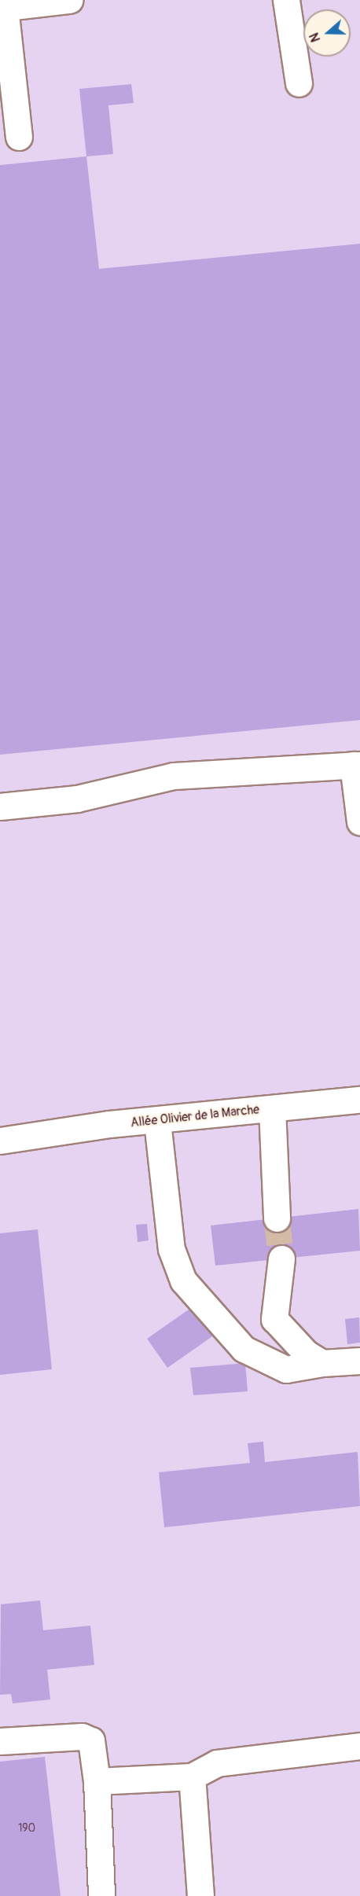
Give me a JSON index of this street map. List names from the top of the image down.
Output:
{
  "streets": {
    "street": ["Allée Olivier de la Marche"]
  },
  "house_numbers": ["190"],
  "north": "left"
}
